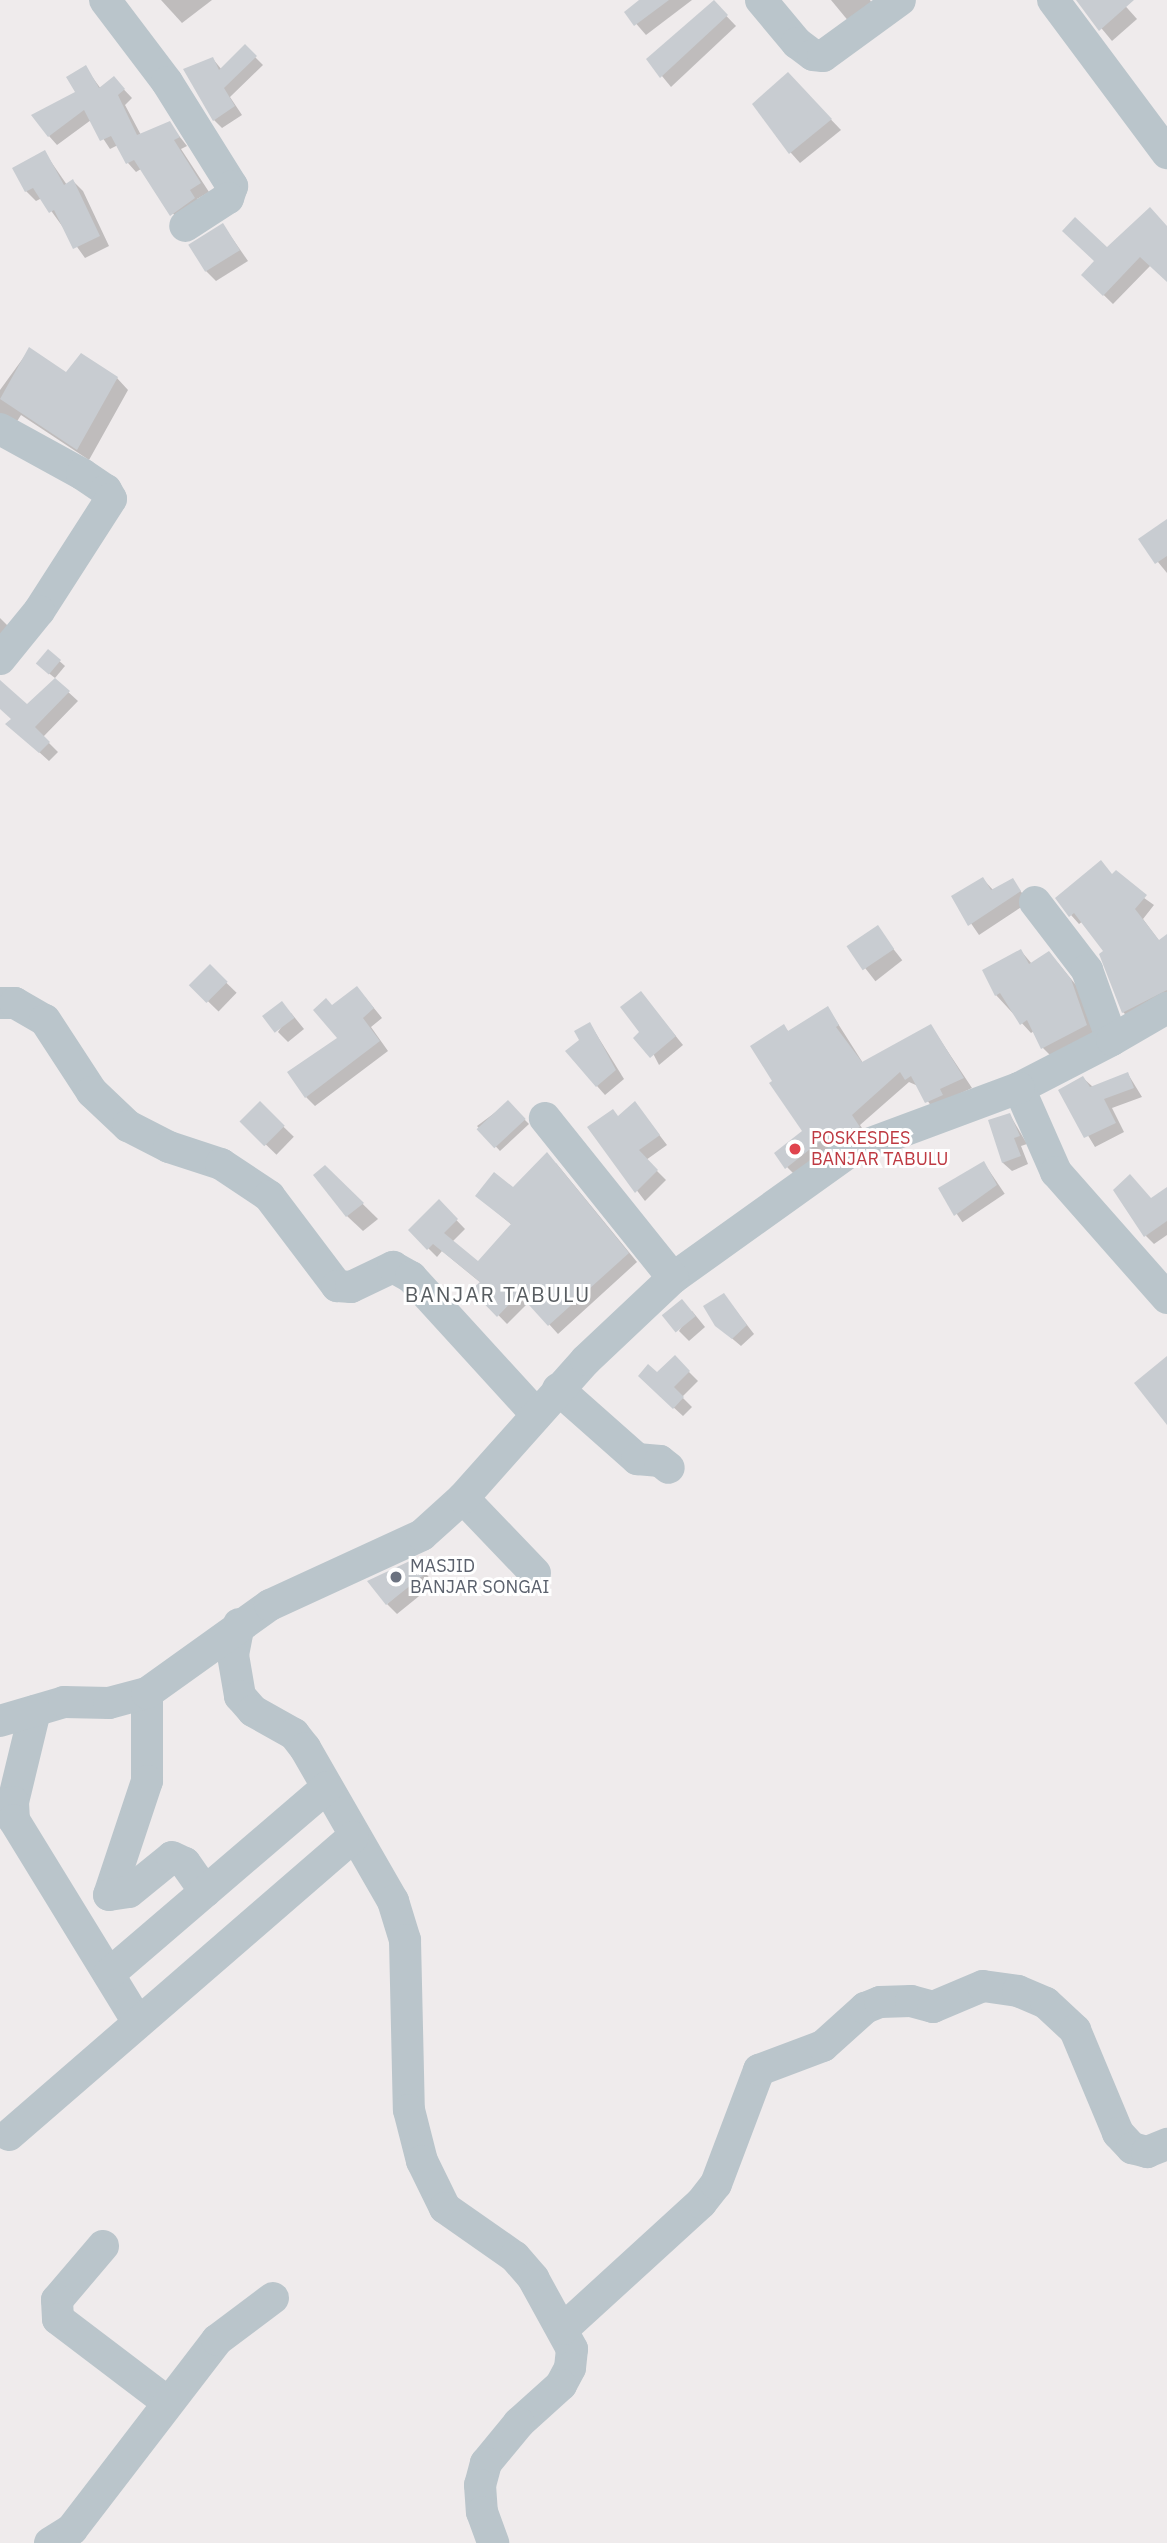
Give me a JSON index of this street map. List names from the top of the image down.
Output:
{
  "districts": ["BANJAR TABULU"],
  "places": ["POSKESDES BANJAR TABULU", "MASJID BANJAR SONGAI"]
}
